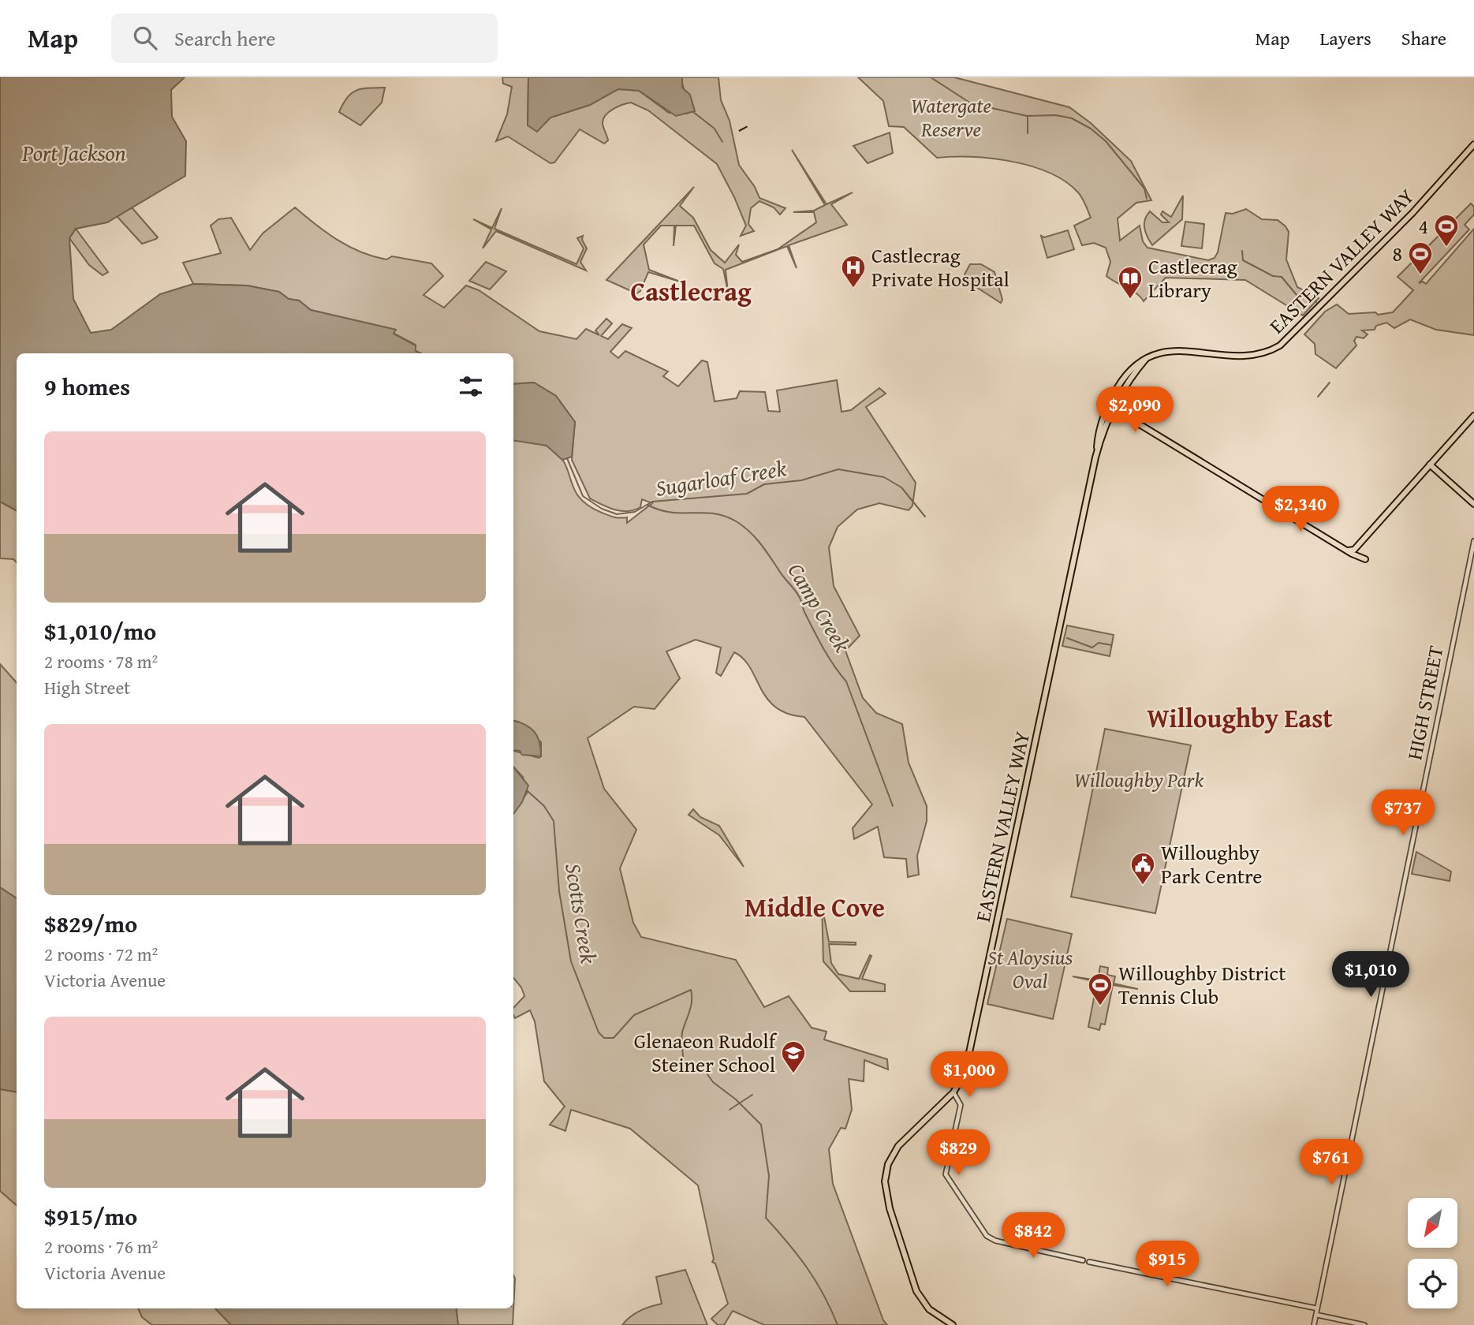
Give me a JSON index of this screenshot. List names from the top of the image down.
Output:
{
  "streets": {
    "main road": ["EASTERN VALLEY WAY"],
    "street": ["HIGH STREET"]
  },
  "districts": ["Castlecrag", "Willoughby East", "Middle Cove"],
  "water": [
    "Port Jackson",
    "Sugarloaf Creek",
    "Camp Creek",
    "Scotts Creek"
  ],
  "parks": ["Watergate Reserve", "Willoughby Park", "St Aloysius Oval"],
  "places": {
    "sports": ["4", "8", "Willoughby District Tennis Club"],
    "hospital": ["Castlecrag Private Hospital"],
    "library": ["Castlecrag Library"],
    "public building": ["Willoughby Park Centre"],
    "school or university": ["Glenaeon Rudolf Steiner School"]
  },
  "north": "bottom left",
  "page": {
    "header": "Map",
    "search": "Search here",
    "nav": ["Map", "Layers", "Share"],
    "heading": "9 homes",
    "price": [
      "$2,090",
      "$2,340",
      "$737",
      "$1,010",
      "$1,000",
      "$829",
      "$761",
      "$842",
      "$915"
    ],
    "list": [
      {
        "name": "$1,010/mo",
        "note": "2 rooms · 78 m² · High Street"
      },
      {
        "name": "$829/mo",
        "note": "2 rooms · 72 m² · Victoria Avenue"
      },
      {
        "name": "$915/mo",
        "note": "2 rooms · 76 m² · Victoria Avenue"
      }
    ]
  }
}
